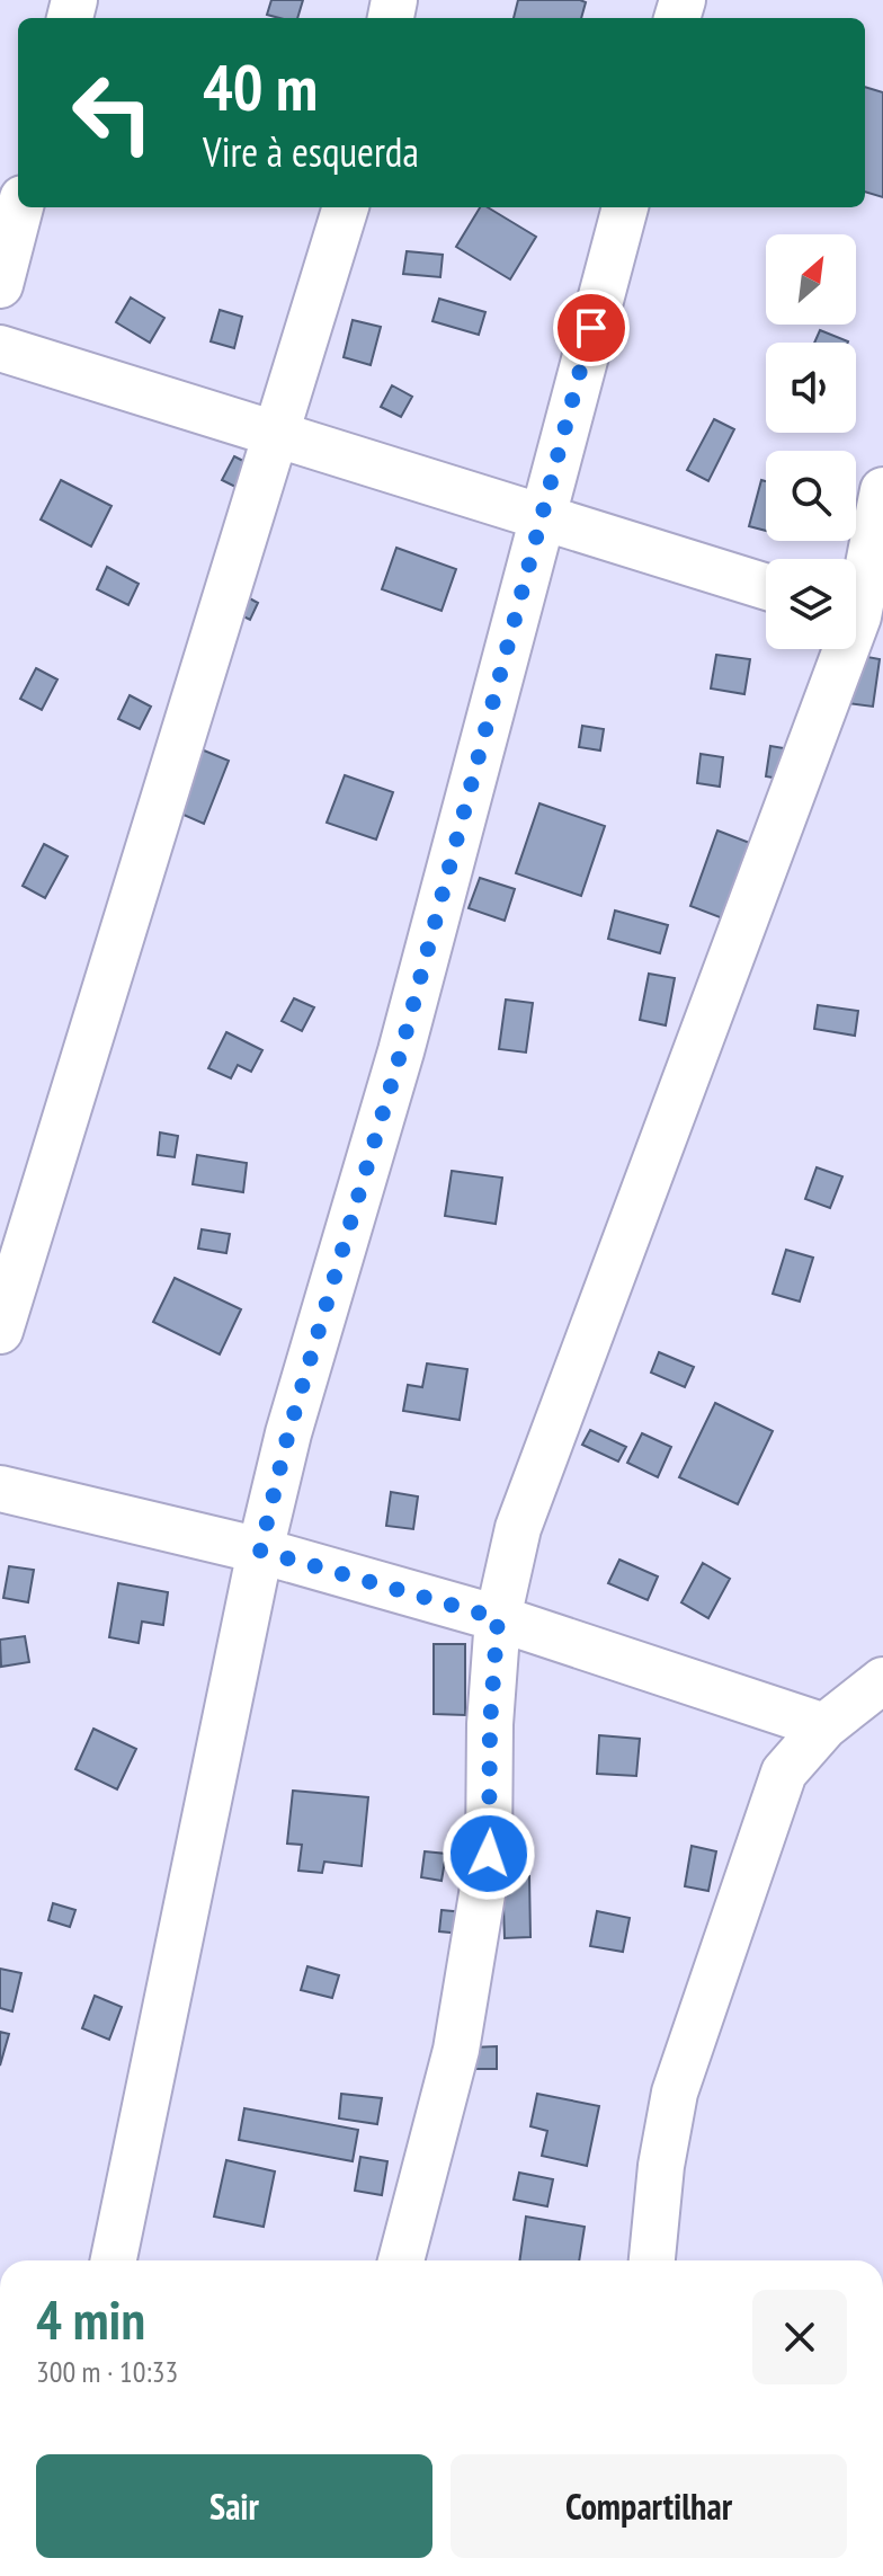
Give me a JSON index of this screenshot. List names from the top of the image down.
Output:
{
  "north": "top right",
  "page": {
    "turn": ["40 m", "Vire à esquerda"],
    "heading": ["4 min", "300 m · 10:33"],
    "buttons": ["Sair", "Compartilhar"]
  }
}
